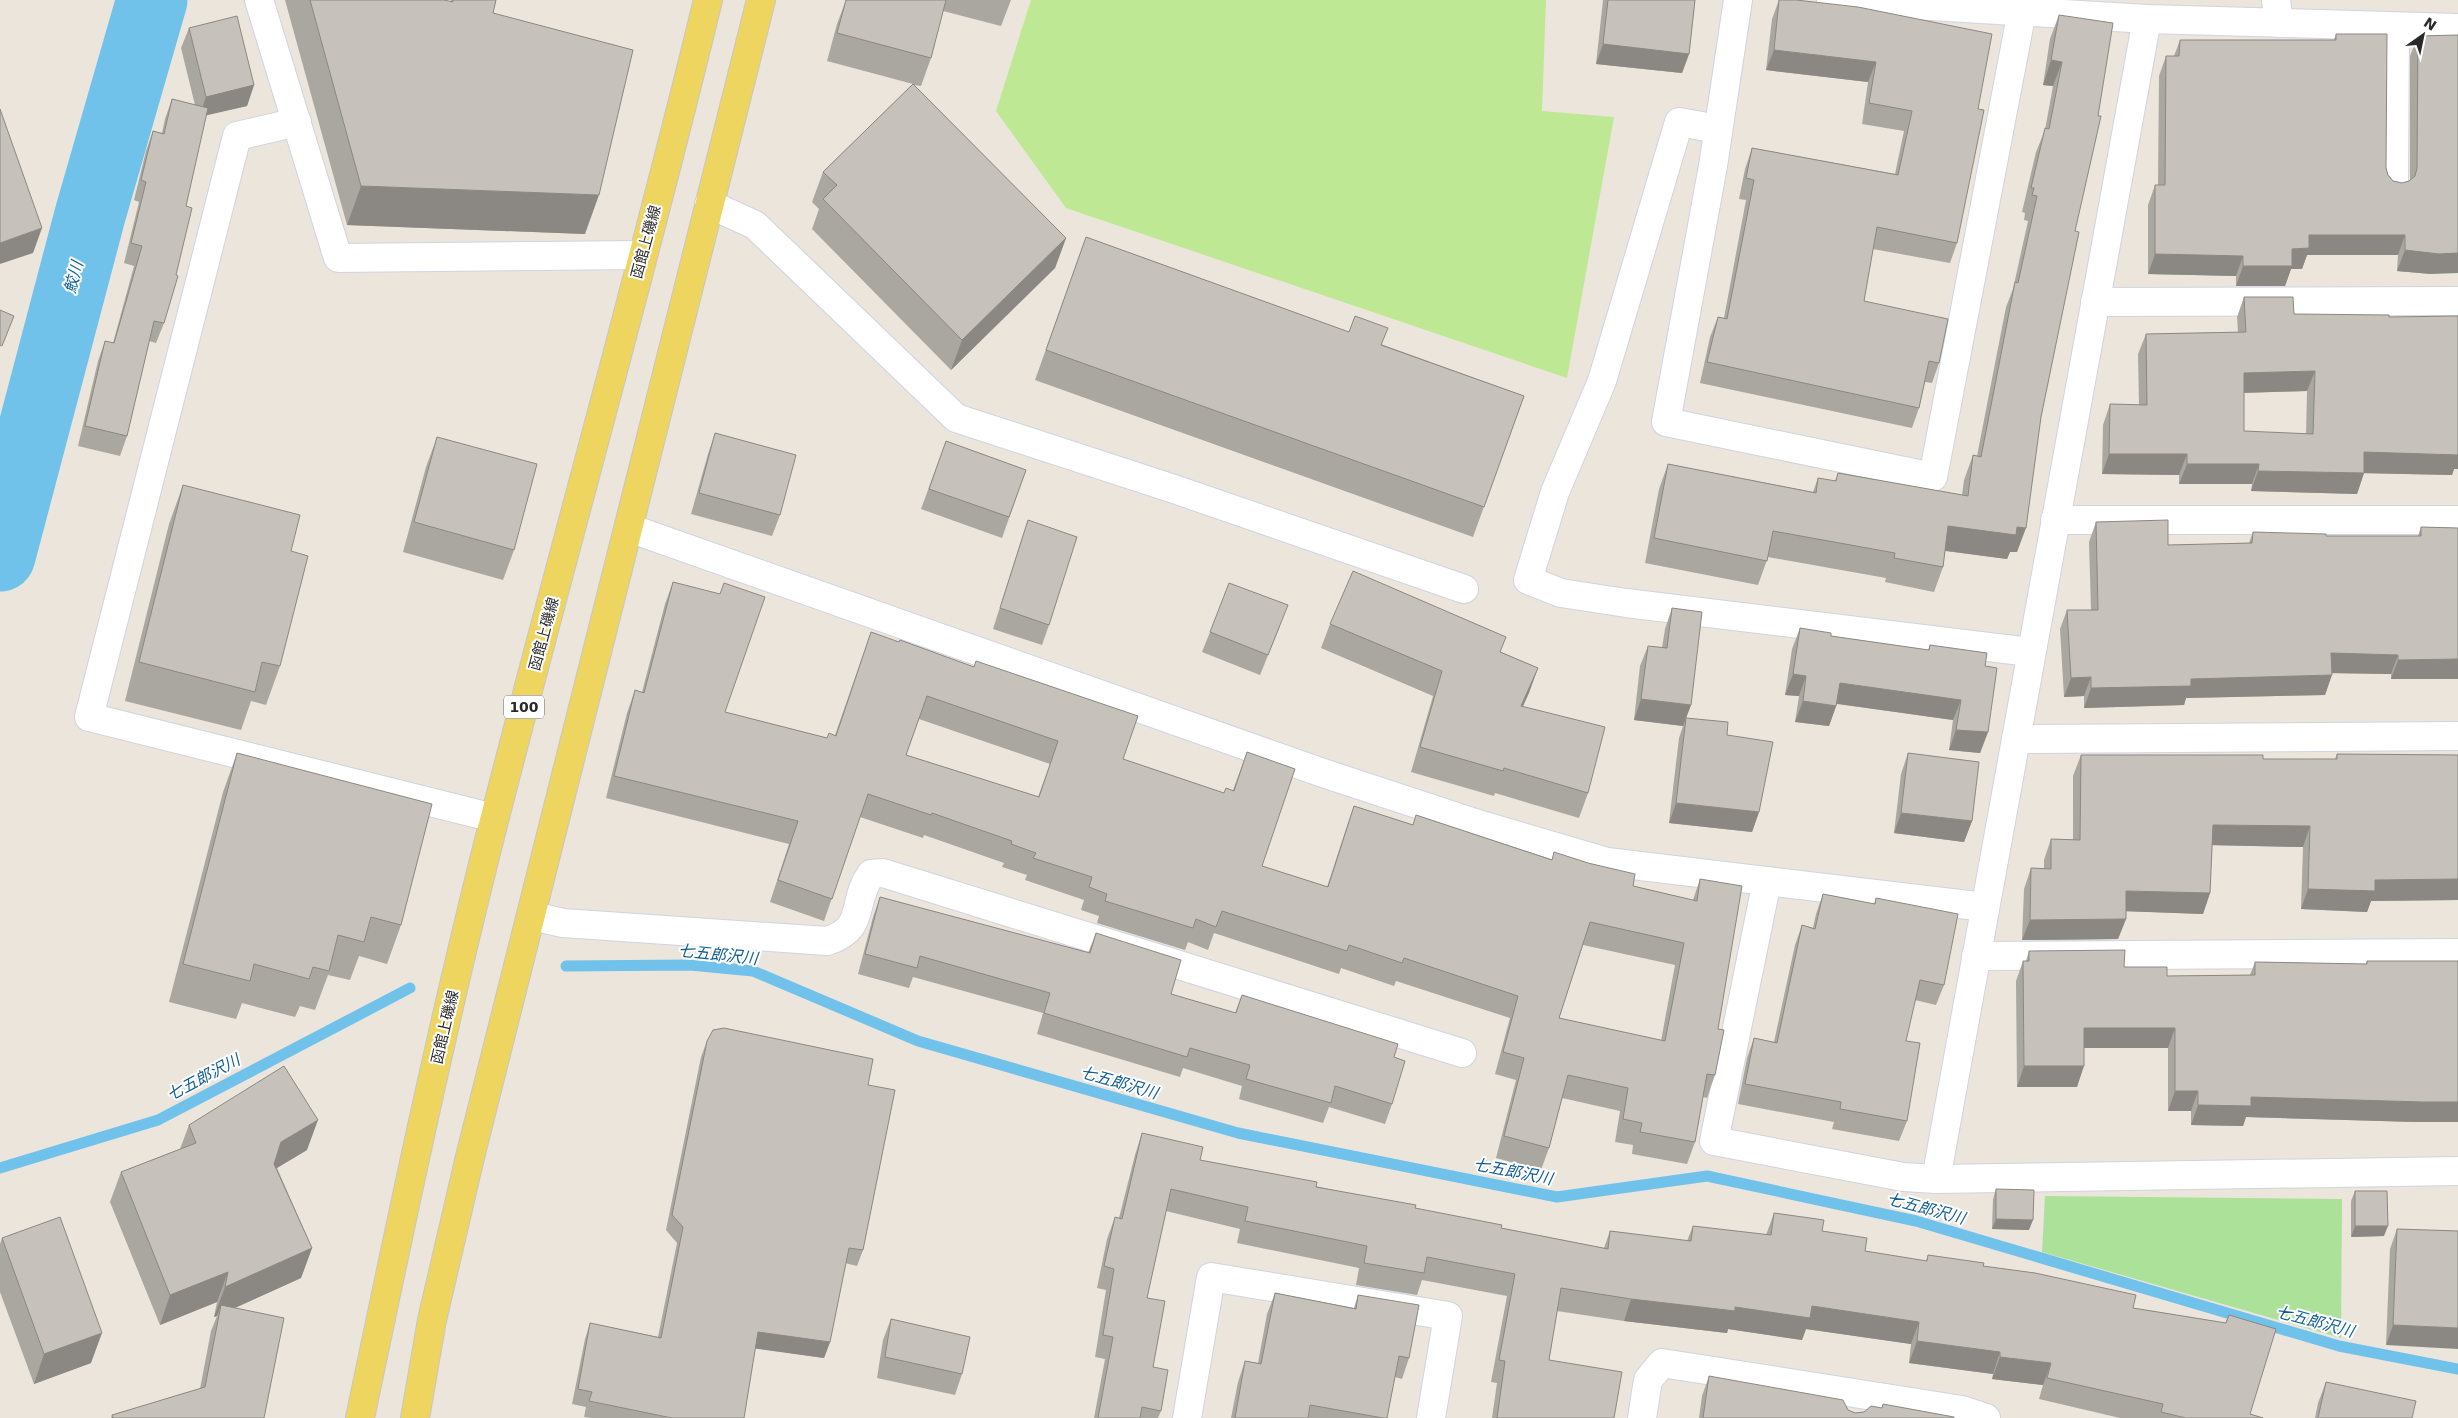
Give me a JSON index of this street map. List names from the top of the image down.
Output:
{
  "streets": {
    "main road": ["函館上磯線", "100"]
  },
  "water": ["鮫川", "七五郎沢川"],
  "north": "top right"
}
